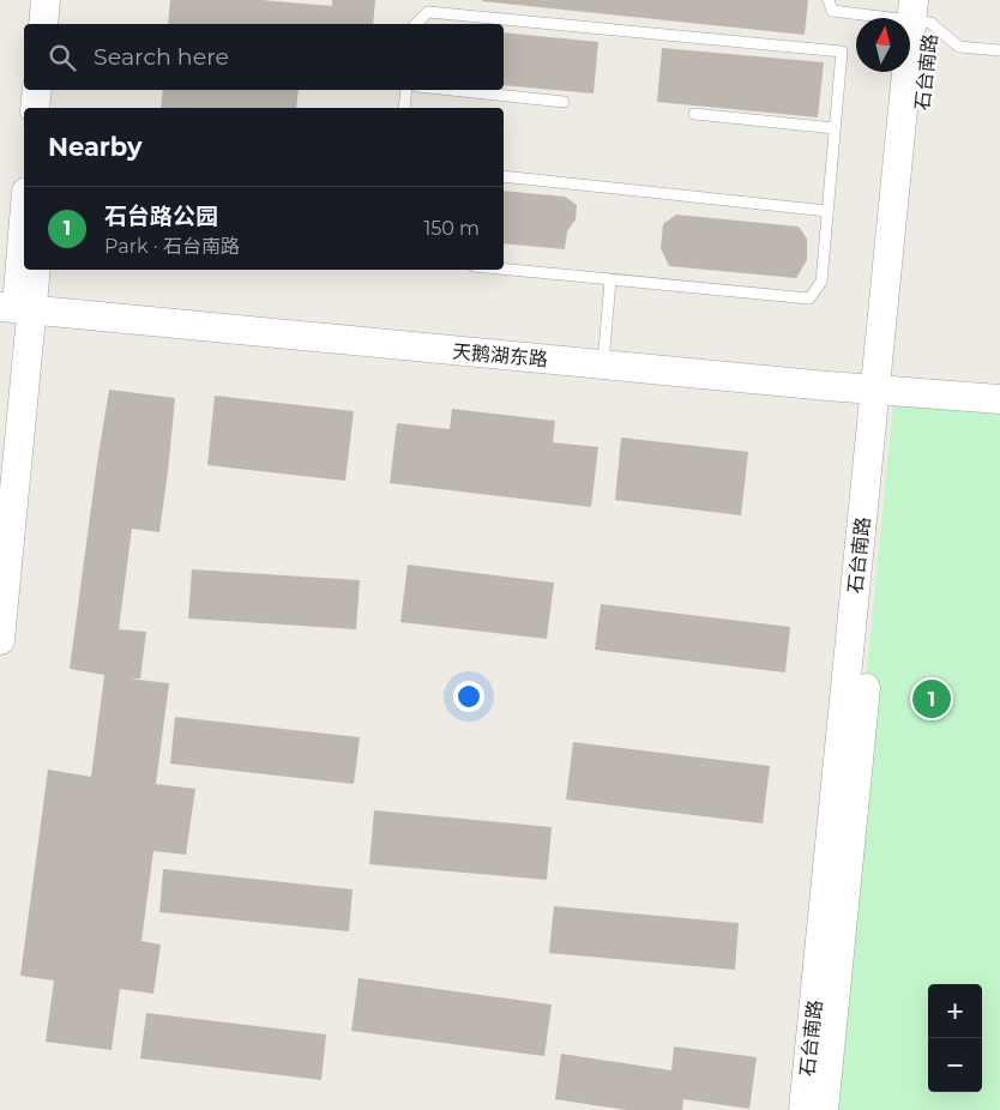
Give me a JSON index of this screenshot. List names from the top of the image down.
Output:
{
  "streets": {
    "street": ["石台南路", "天鹅湖东路"]
  },
  "crossings": [
    ["石台南路", "天鹅湖东路"]
  ],
  "north": "top",
  "page": {
    "search": "Search here",
    "heading": "Nearby",
    "list": [
      {
        "mark": "1",
        "name": "石台路公园",
        "note": "Park · 石台南路",
        "value": "150 m"
      }
    ],
    "pins": "1",
    "map_buttons": ["+", "−"]
  }
}
